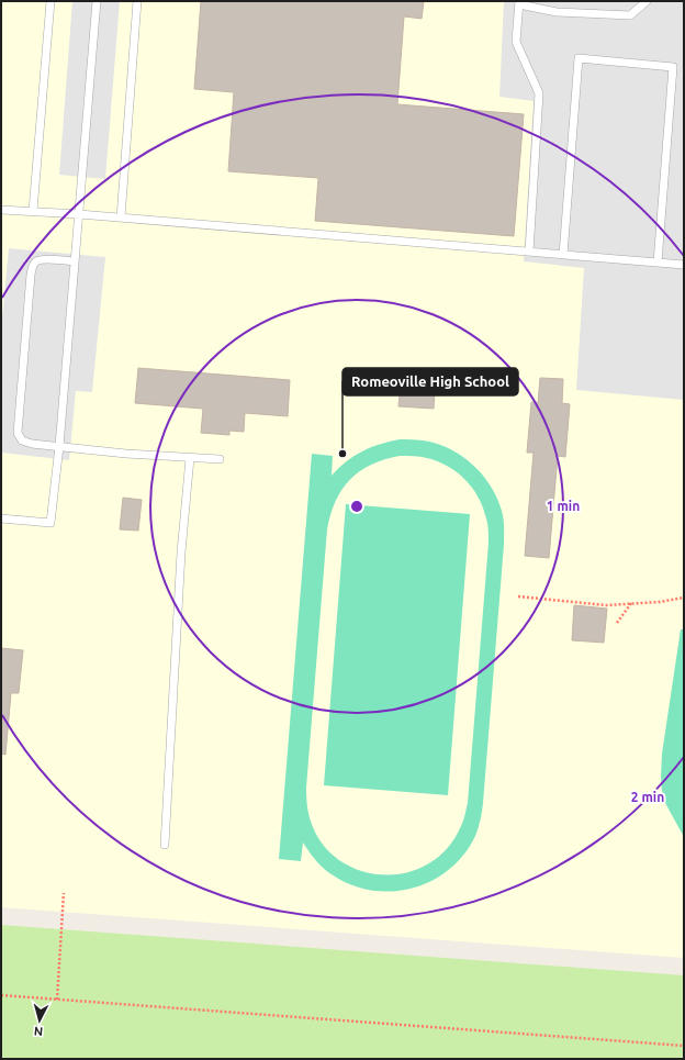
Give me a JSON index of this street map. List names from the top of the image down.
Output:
{
  "places": ["Romeoville High School"],
  "north": "bottom",
  "rings": ["1 min", "2 min"]
}
